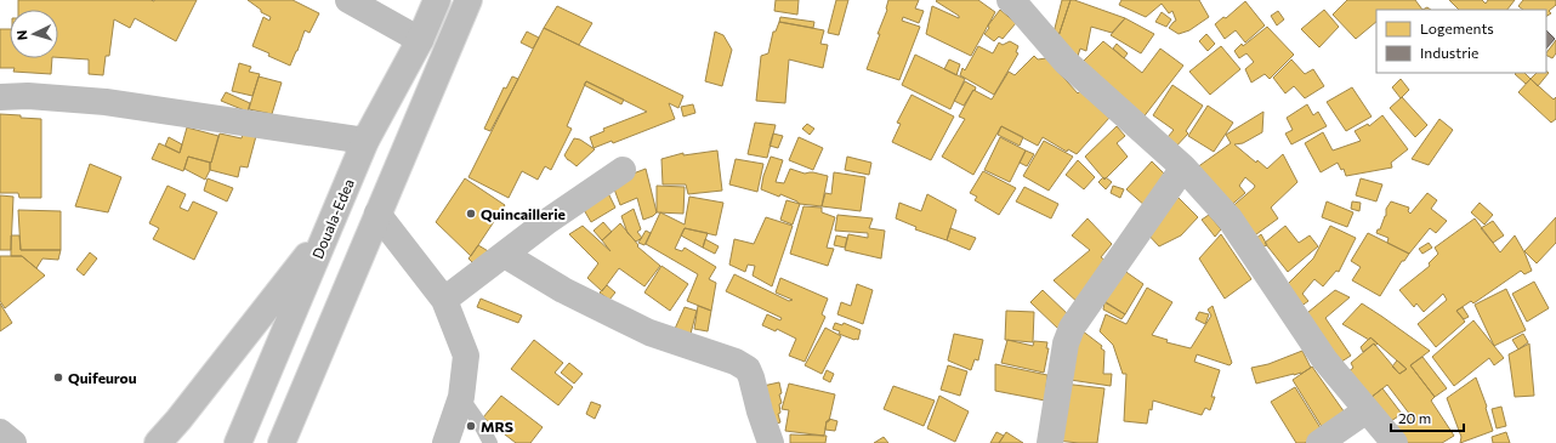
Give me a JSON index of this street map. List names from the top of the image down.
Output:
{
  "streets": {
    "main road": ["Douala-Edea"]
  },
  "places": ["Quincaillerie", "Quifeurou", "MRS"],
  "legend": ["Logements", "Industrie"],
  "scale_bar": "20 m",
  "north": "left"
}
